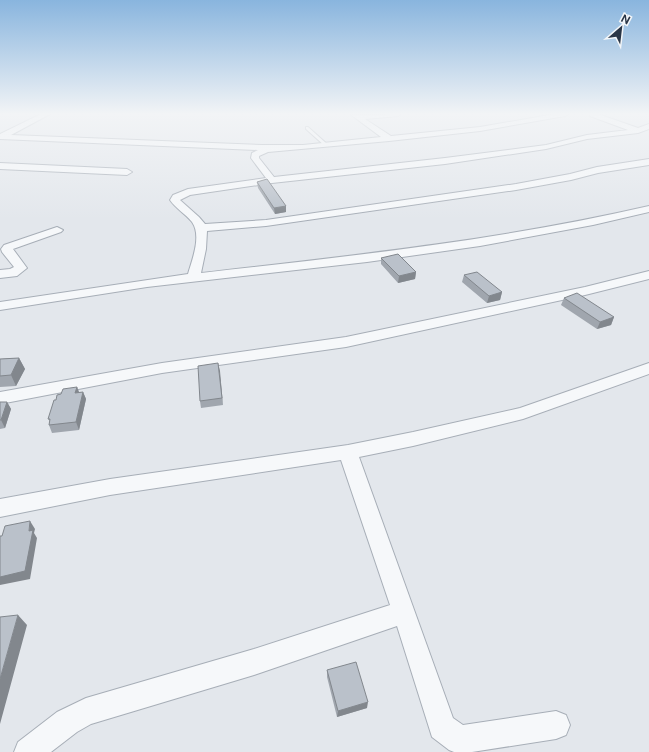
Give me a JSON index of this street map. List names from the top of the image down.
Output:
{
  "north": "top right"
}
